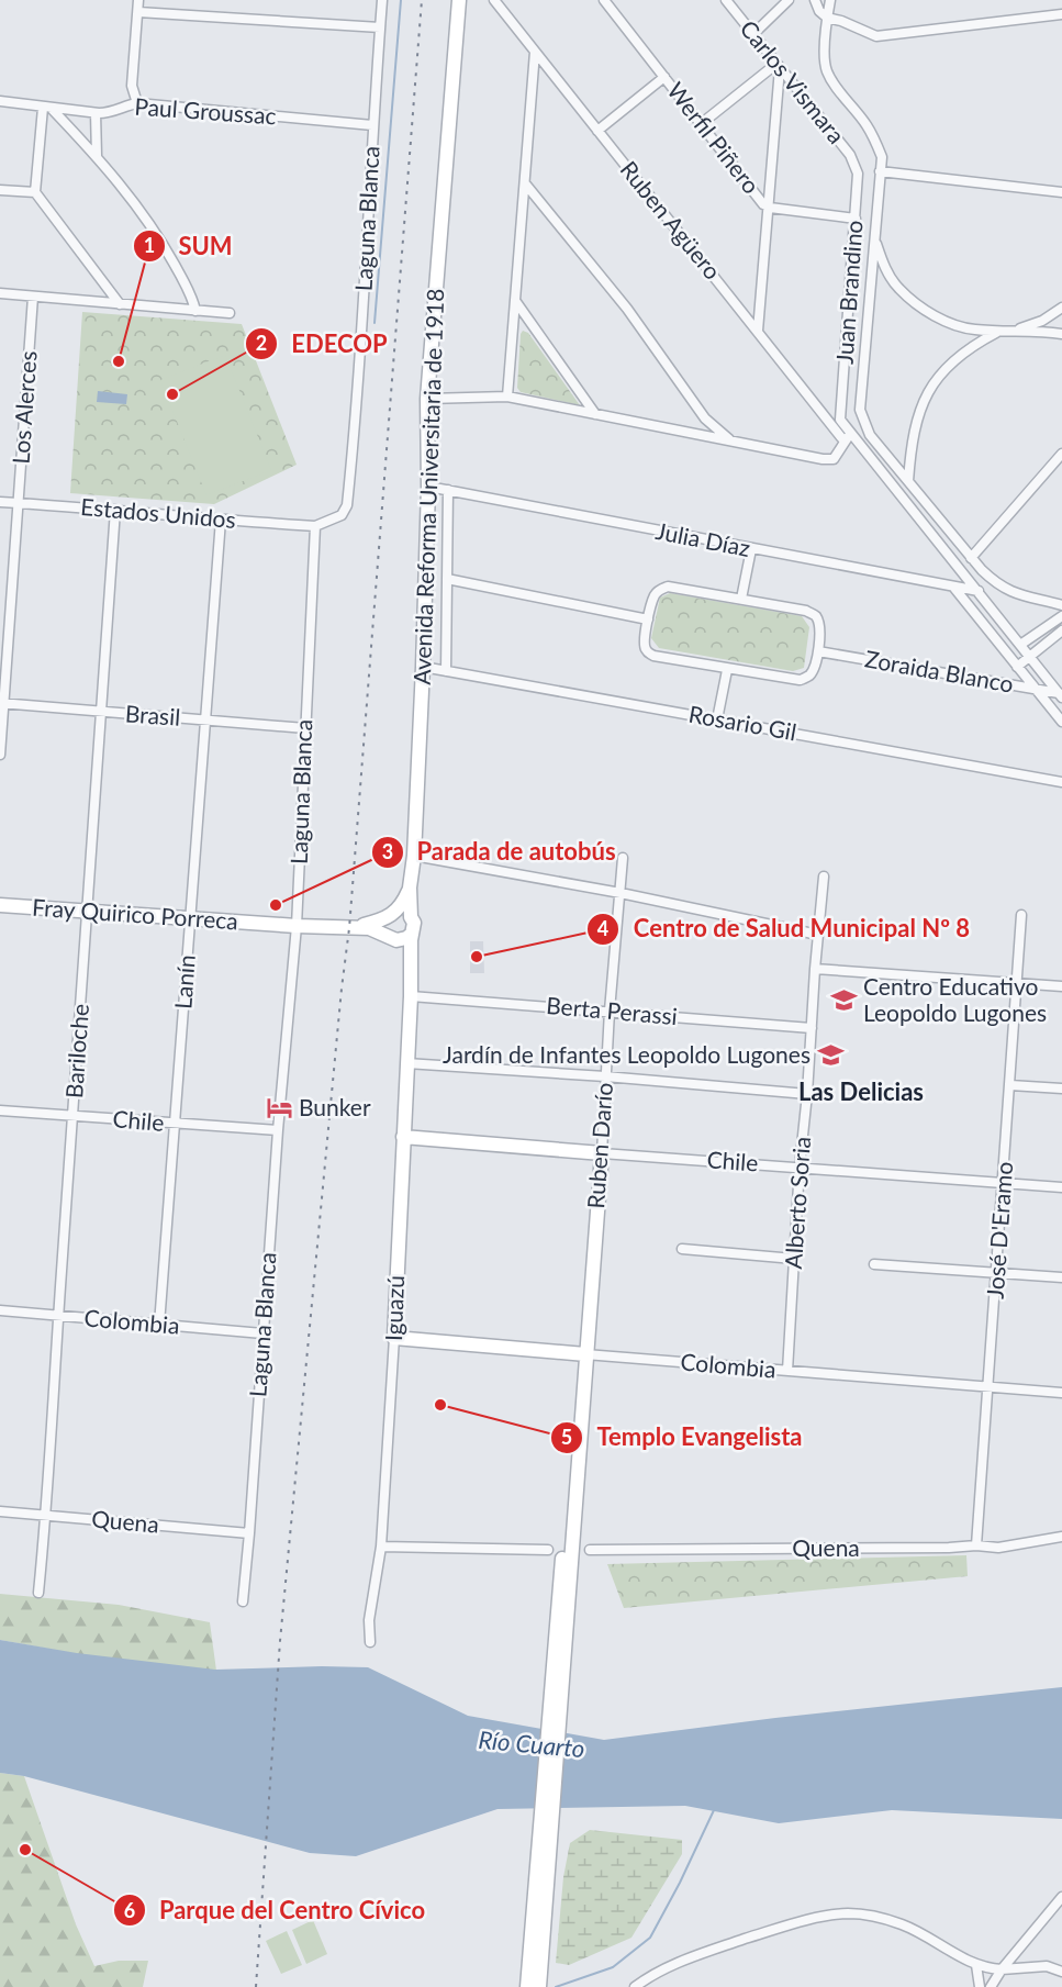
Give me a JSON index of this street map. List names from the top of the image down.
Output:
{
  "streets": {
    "main road": [
      "Avenida Reforma Universitaria de 1918",
      "Fray Quirico Porreca",
      "Chile",
      "Ruben Darío",
      "Iguazú",
      "Colombia"
    ],
    "street": [
      "Carlos Vismara",
      "Paul Groussac",
      "Werfil Piñero",
      "Laguna Blanca",
      "Ruben Agüero",
      "Juan Brandino",
      "Los Alerces",
      "Estados Unidos",
      "Julia Díaz",
      "Zoraida Blanco",
      "Brasil",
      "Rosario Gil",
      "Lanín",
      "Berta Perassi",
      "Bariloche",
      "Alberto Soria",
      "José D'Eramo",
      "Quena"
    ]
  },
  "crossings": [
    ["Carlos Vismara", "Juan Brandino"],
    ["Paul Groussac", "Laguna Blanca"],
    ["Werfil Piñero", "Juan Brandino"],
    ["Laguna Blanca", "Estados Unidos"],
    ["Laguna Blanca", "Brasil"],
    ["Laguna Blanca", "Fray Quirico Porreca"],
    ["Laguna Blanca", "Chile"],
    ["Laguna Blanca", "Colombia"],
    ["Laguna Blanca", "Quena"],
    ["Los Alerces", "Estados Unidos"],
    ["Los Alerces", "Brasil"],
    ["Avenida Reforma Universitaria de 1918", "Julia Díaz"],
    ["Avenida Reforma Universitaria de 1918", "Rosario Gil"],
    ["Estados Unidos", "Lanín"],
    ["Estados Unidos", "Bariloche"],
    ["Brasil", "Lanín"],
    ["Brasil", "Bariloche"],
    ["Fray Quirico Porreca", "Lanín"],
    ["Fray Quirico Porreca", "Bariloche"],
    ["Fray Quirico Porreca", "Iguazú"],
    ["Lanín", "Chile"],
    ["Lanín", "Colombia"],
    ["Berta Perassi", "Ruben Darío"],
    ["Berta Perassi", "Alberto Soria"],
    ["Berta Perassi", "Iguazú"],
    ["Bariloche", "Chile"],
    ["Bariloche", "Colombia"],
    ["Bariloche", "Quena"],
    ["Chile", "Ruben Darío"],
    ["Chile", "Alberto Soria"],
    ["Chile", "José D'Eramo"],
    ["Chile", "Iguazú"],
    ["Ruben Darío", "Colombia"],
    ["Alberto Soria", "Colombia"],
    ["José D'Eramo", "Colombia"],
    ["José D'Eramo", "Quena"],
    ["Iguazú", "Colombia"]
  ],
  "districts": ["Las Delicias"],
  "water": ["Río Cuarto"],
  "places": {
    "other": [
      "SUM",
      "EDECOP",
      "Parada de autobús",
      "Centro de Salud Municipal Nº 8",
      "Templo Evangelista",
      "Parque del Centro Cívico"
    ],
    "school or university": ["Centro Educativo Leopoldo Lugones", "Jardín de Infantes Leopoldo Lugones"],
    "hotel": ["Bunker"]
  }
}
